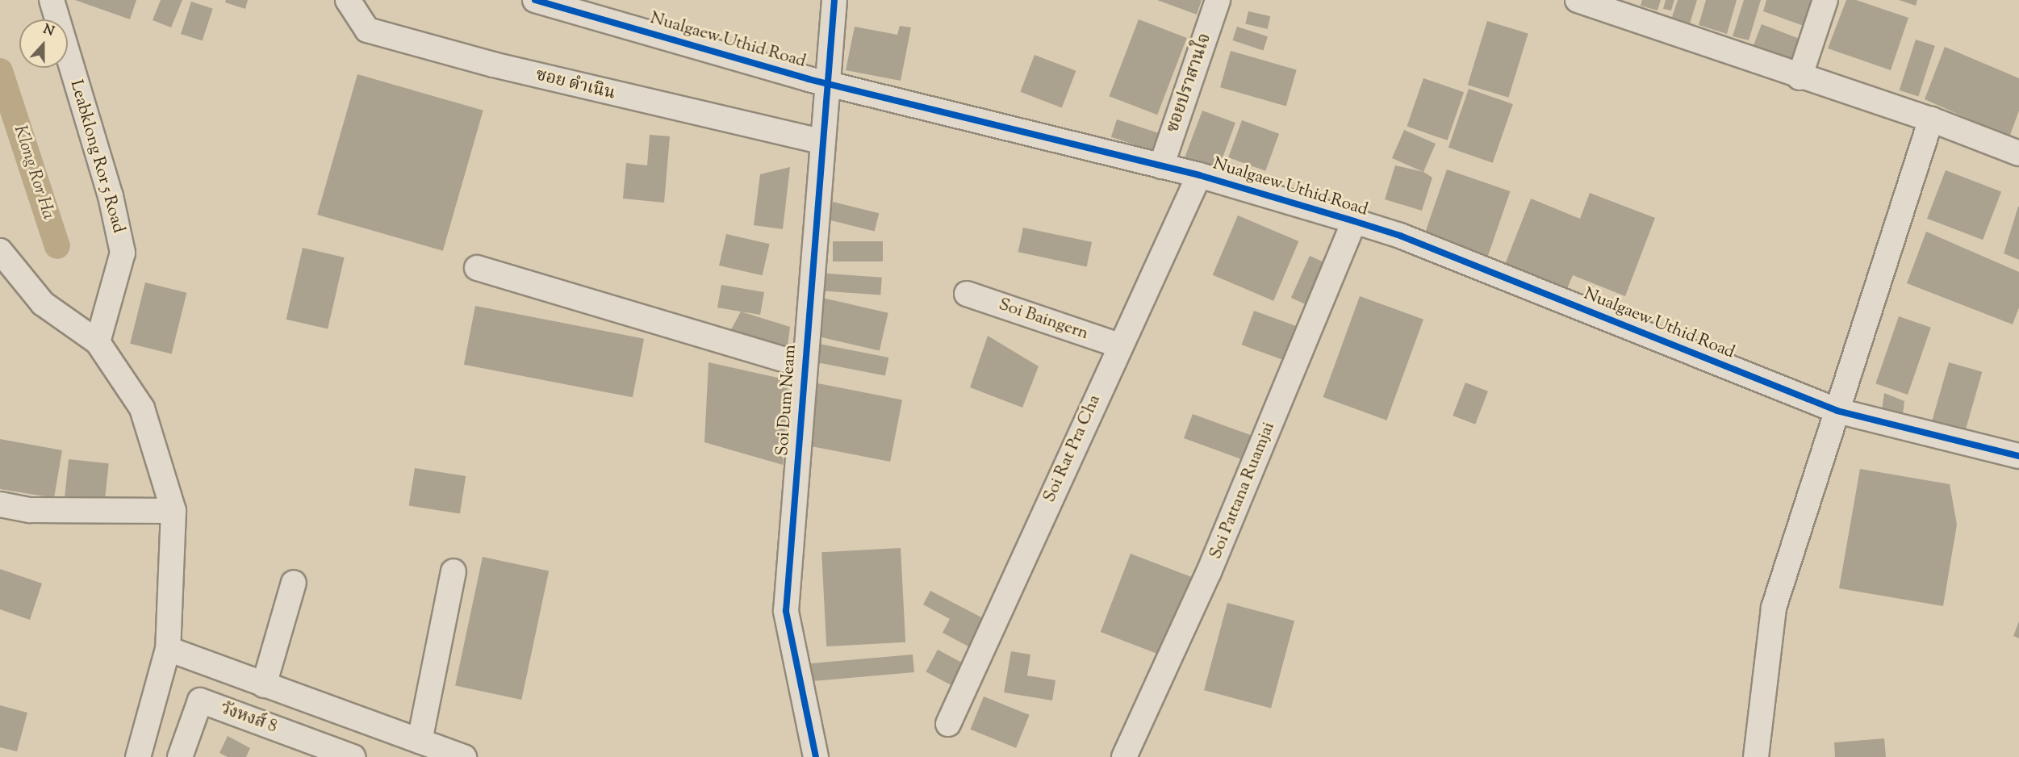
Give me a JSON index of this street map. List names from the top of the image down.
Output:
{
  "streets": {
    "street": [
      "Nualgaew Uthid Road",
      "ซอยปราสานใจ",
      "ซอย ดำเนิน",
      "Leabklong Ror 5 Road",
      "Soi Baingern",
      "Soi Dum Neam",
      "Soi Rat Pra Cha",
      "Soi Pattana Ruamjai",
      "วังหงส์ 8"
    ]
  },
  "crossings": [
    ["Nualgaew Uthid Road", "ซอยปราสานใจ"],
    ["Nualgaew Uthid Road", "Soi Dum Neam"],
    ["Nualgaew Uthid Road", "Soi Rat Pra Cha"],
    ["Nualgaew Uthid Road", "Soi Pattana Ruamjai"],
    ["ซอย ดำเนิน", "Soi Dum Neam"],
    ["Soi Baingern", "Soi Rat Pra Cha"]
  ],
  "water": ["Klong Ror Ha"],
  "north": "top"
}
